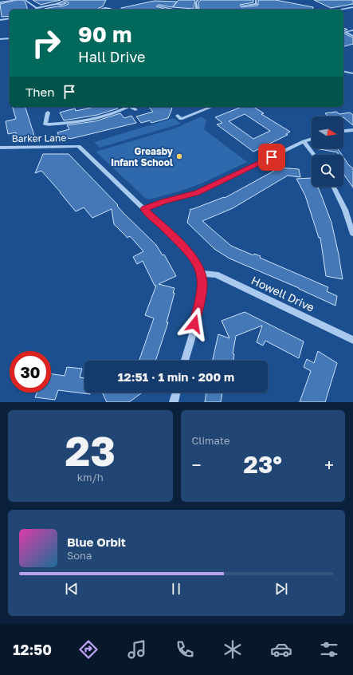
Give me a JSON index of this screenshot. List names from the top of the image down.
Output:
{
  "streets": {
    "street": ["Barker Lane", "Howell Drive"]
  },
  "places": ["Greasby Infant School"],
  "north": "right",
  "page": {
    "turn": ["90 m", "Hall Drive"],
    "then": "Then",
    "limit": "30",
    "trip": "12:51 · 1 min · 200 m",
    "tile": [
      ["23", "km/h"],
      "Climate"
    ],
    "heat": ["−", "23°", "+"],
    "song": ["Blue Orbit", "Sona"],
    "tabs": "12:50"
  }
}
